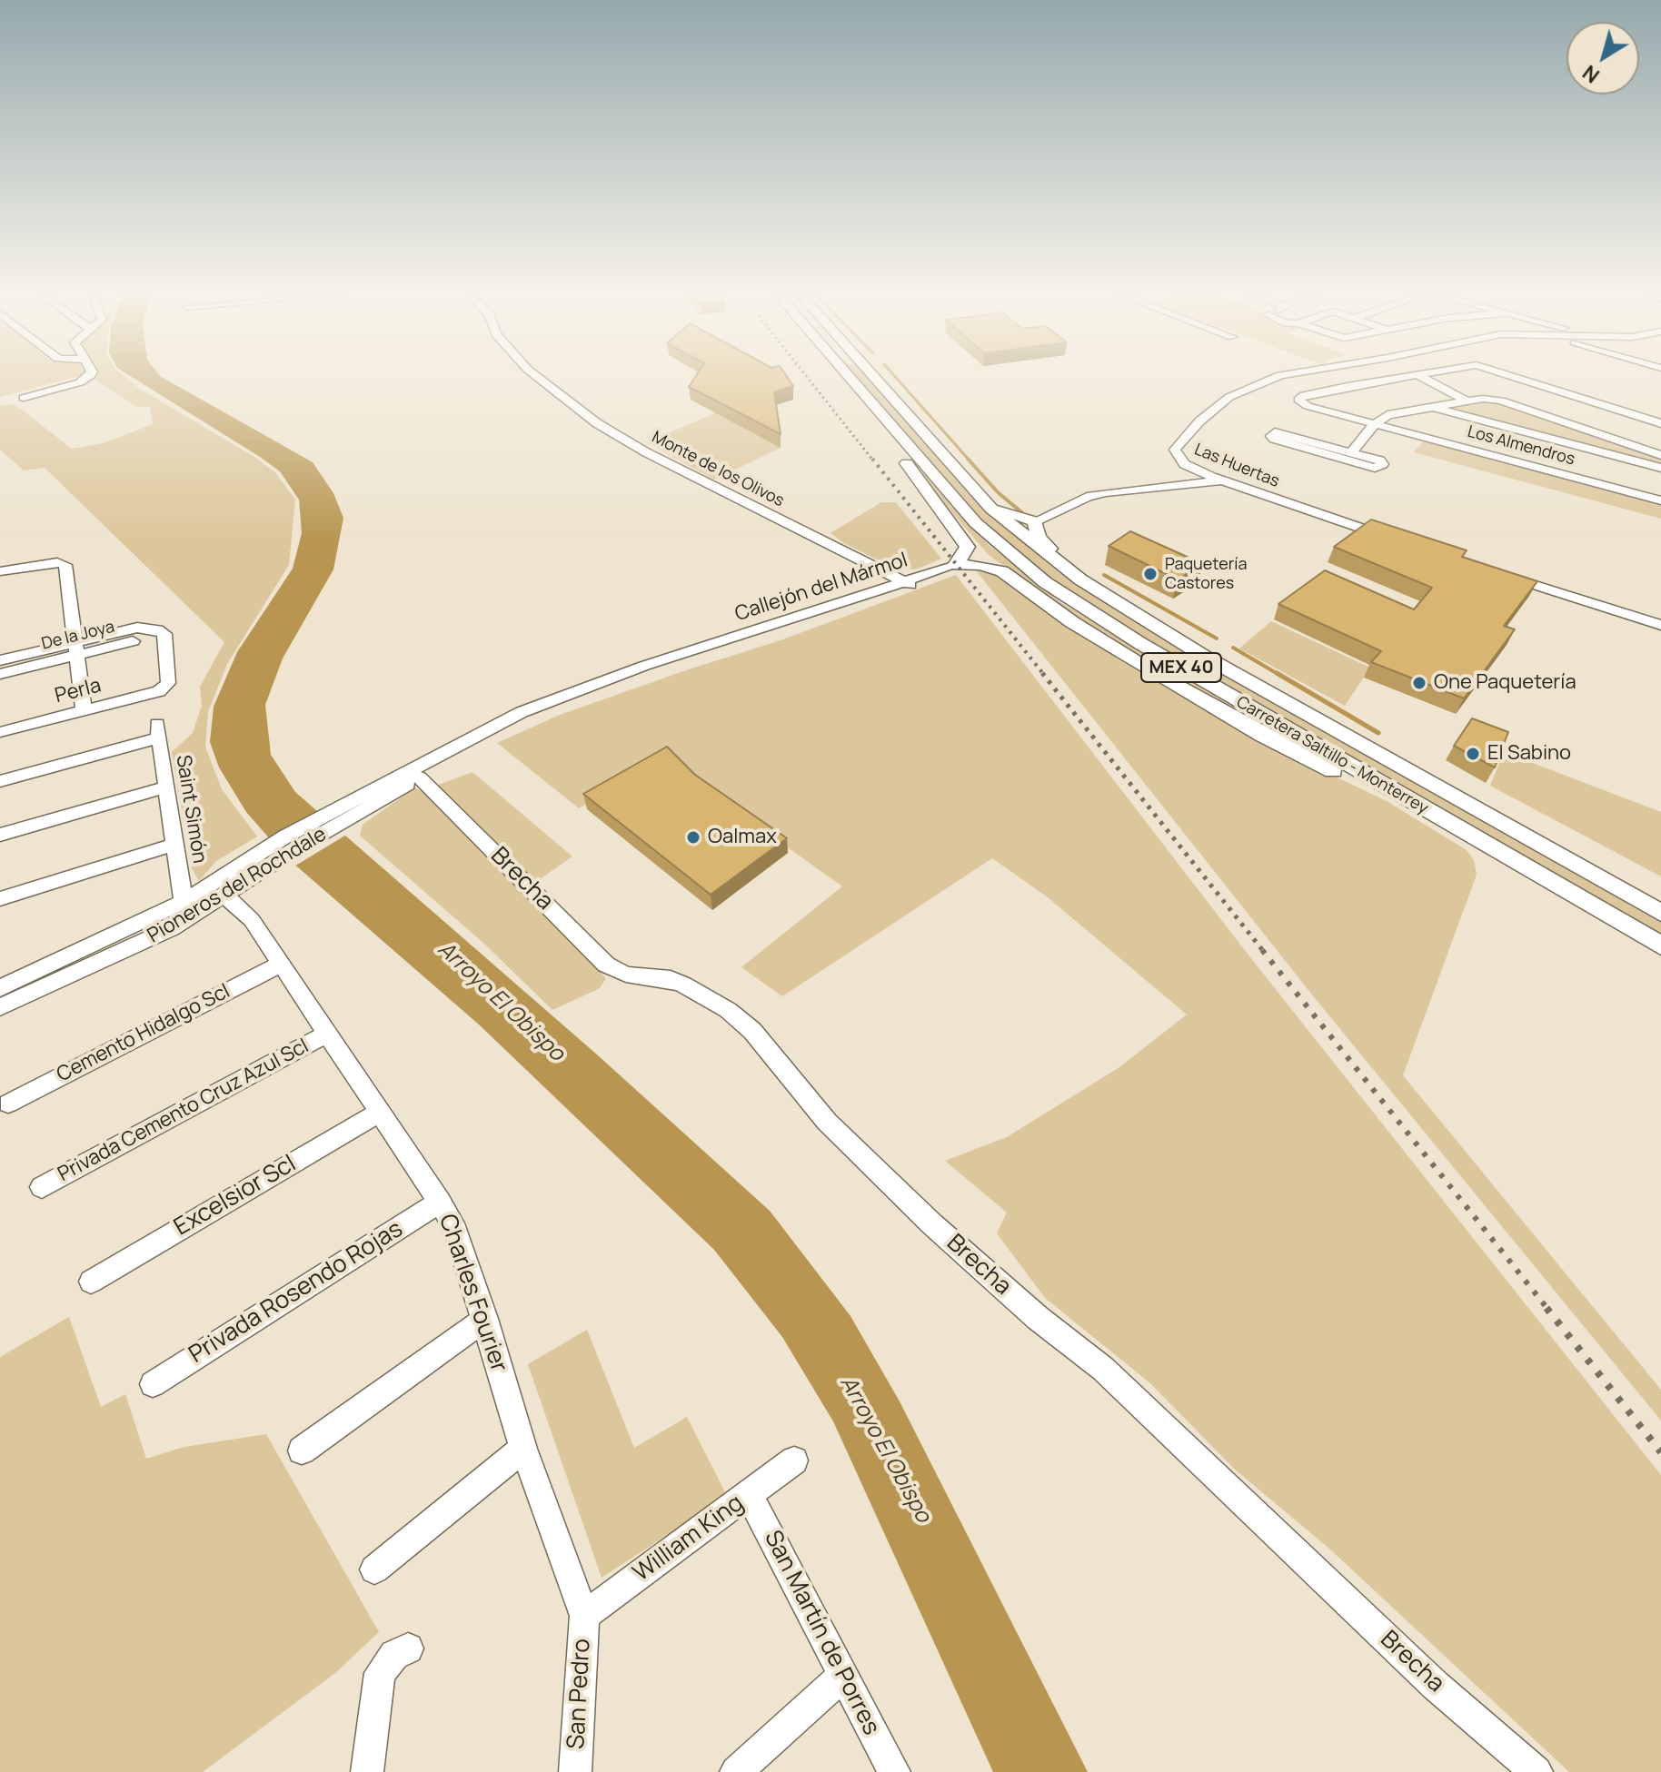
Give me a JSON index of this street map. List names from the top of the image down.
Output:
{
  "streets": {
    "main road": ["MEX 40", "Carretera Saltillo - Monterrey"],
    "street": [
      "Los Almendros",
      "Las Huertas",
      "Monte de los Olivos",
      "Callejón del Mármol",
      "De la Joya",
      "Perla",
      "Saint Simón",
      "Brecha",
      "Pioneros del Rochdale",
      "Cemento Hidalgo Scl",
      "Privada Cemento Cruz Azul Scl",
      "Excelsior Scl",
      "Privada Rosendo Rojas",
      "Charles Fourier",
      "William King",
      "San Martín de Porres",
      "San Pedro"
    ]
  },
  "crossings": [
    ["Monte de los Olivos", "Callejón del Mármol"],
    ["Callejón del Mármol", "Brecha"],
    ["Callejón del Mármol", "Pioneros del Rochdale"],
    ["De la Joya", "Perla"],
    ["Saint Simón", "Pioneros del Rochdale"],
    ["Pioneros del Rochdale", "Charles Fourier"],
    ["Cemento Hidalgo Scl", "Charles Fourier"],
    ["Privada Cemento Cruz Azul Scl", "Charles Fourier"],
    ["Excelsior Scl", "Charles Fourier"],
    ["Privada Rosendo Rojas", "Charles Fourier"],
    ["Charles Fourier", "William King"],
    ["Charles Fourier", "San Pedro"],
    ["William King", "San Martín de Porres"],
    ["William King", "San Pedro"]
  ],
  "water": ["Arroyo El Obispo"],
  "places": [
    "Paquetería Castores",
    "One Paquetería",
    "El Sabino",
    "Oalmax"
  ],
  "north": "bottom left"
}
